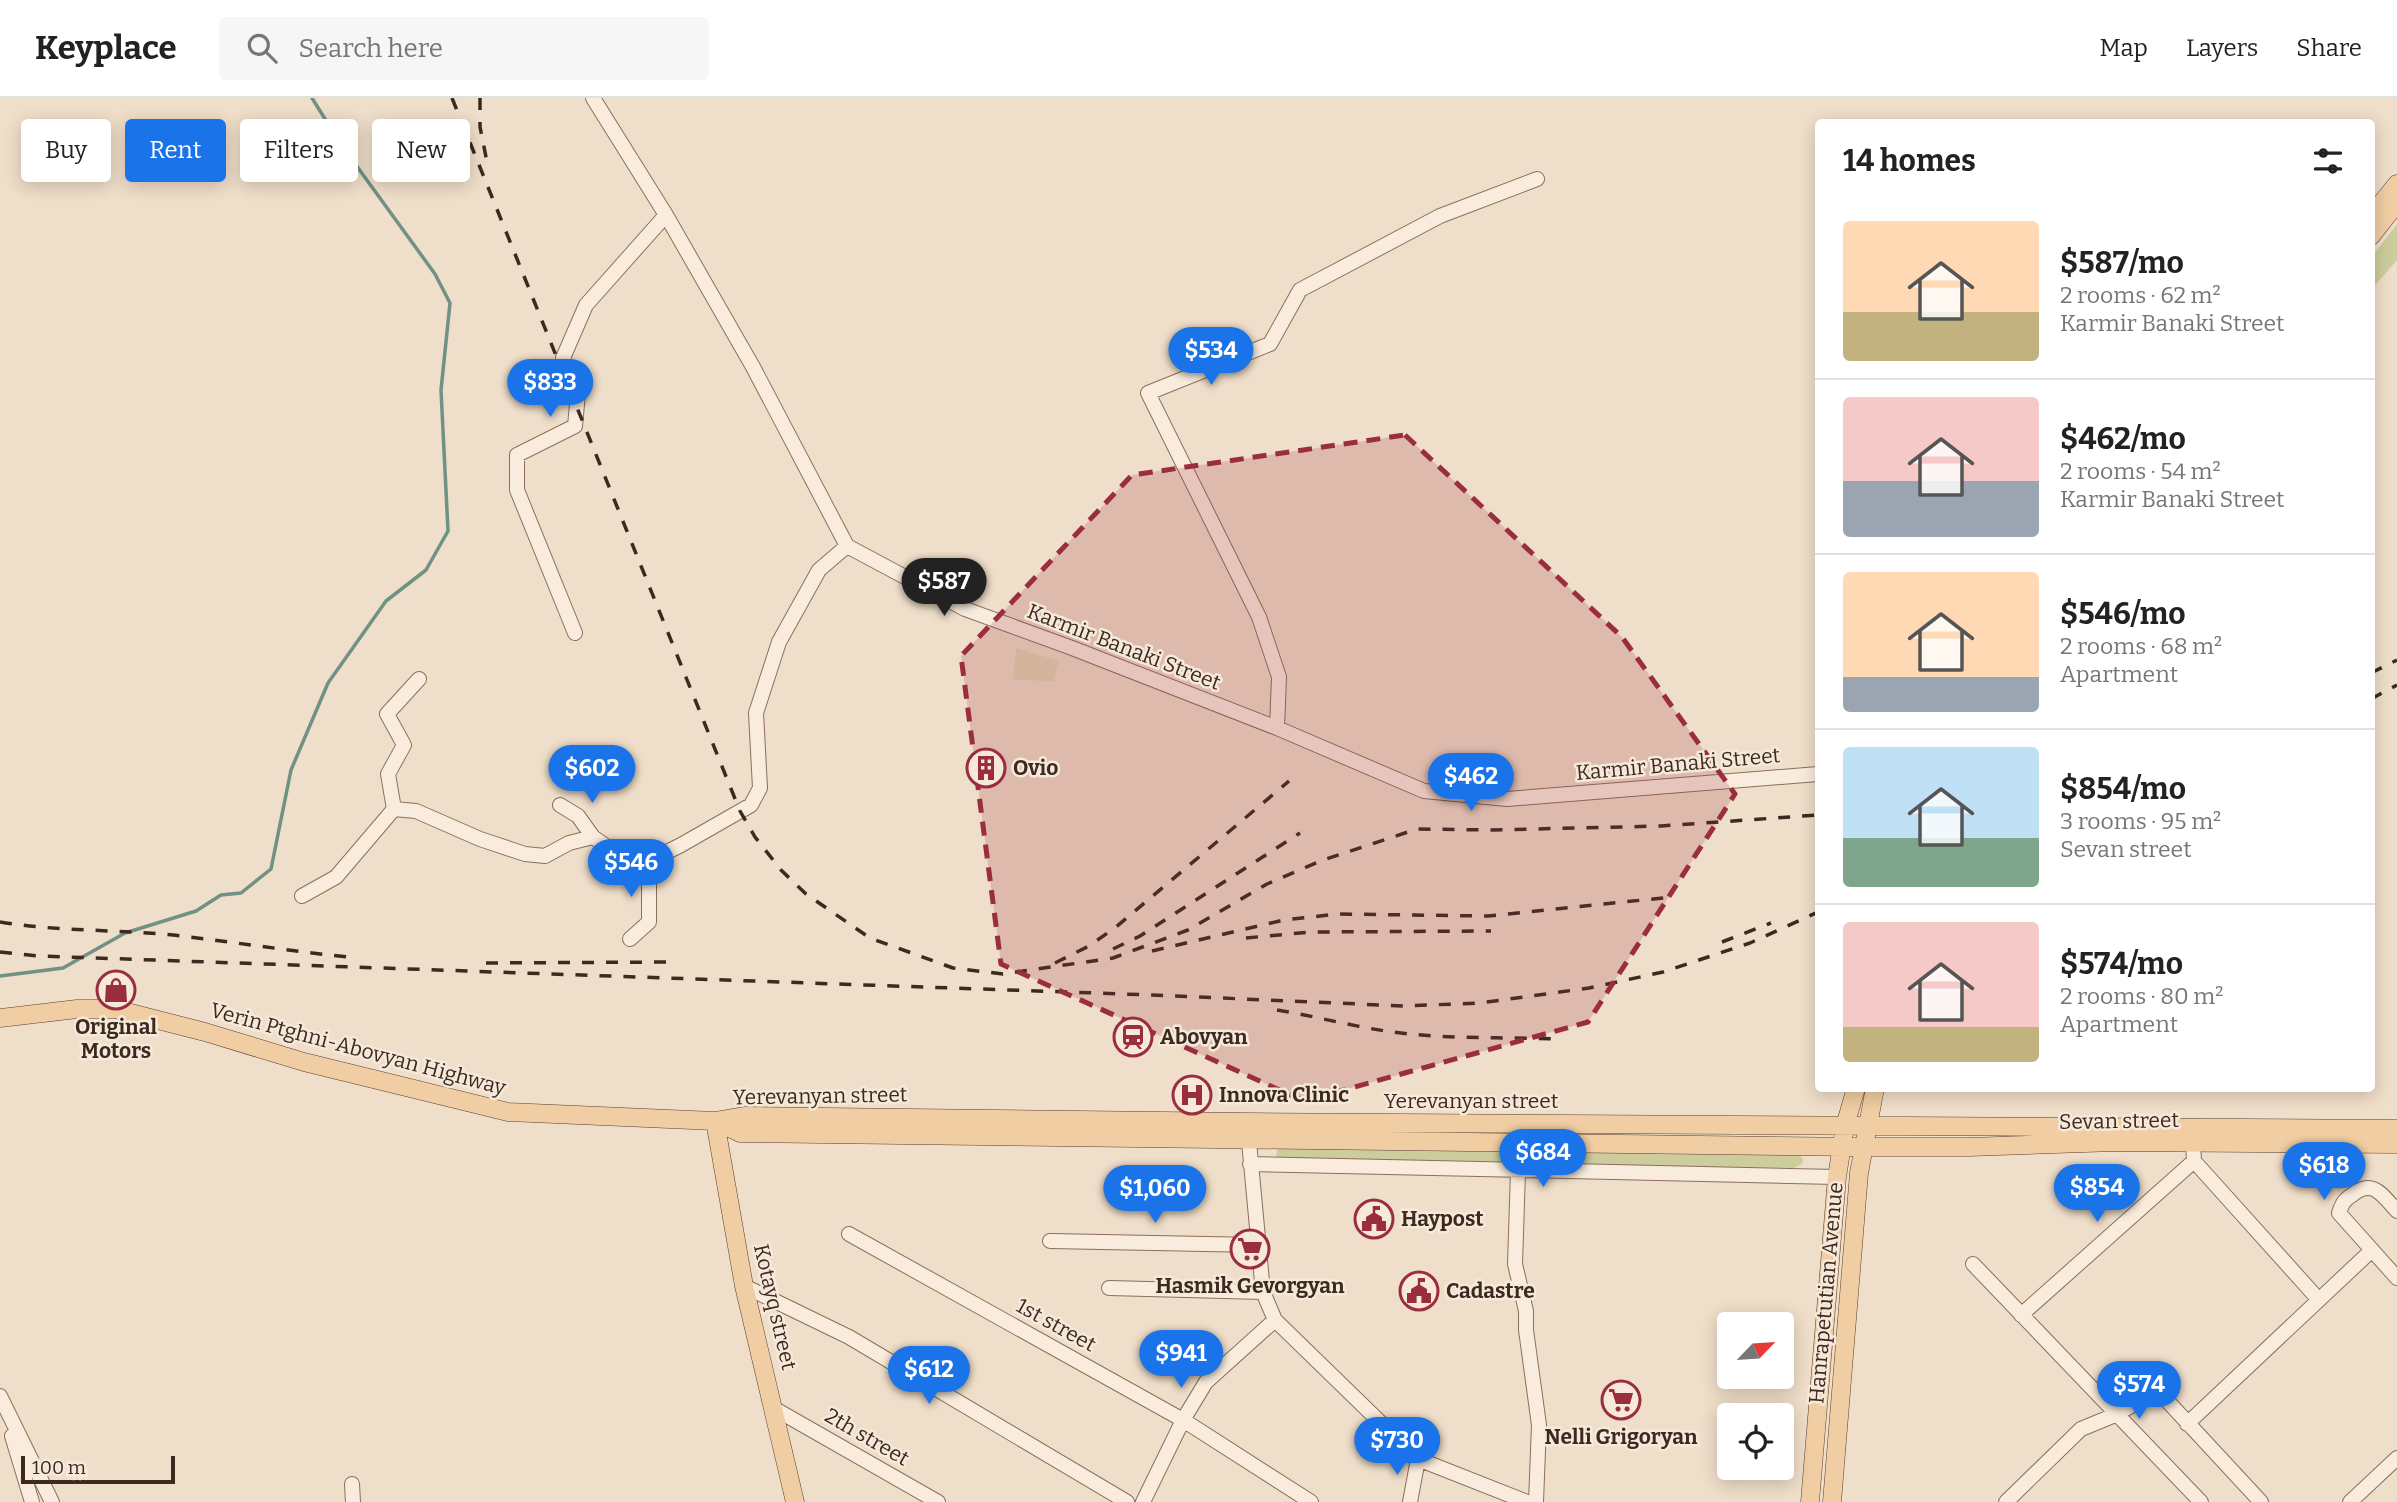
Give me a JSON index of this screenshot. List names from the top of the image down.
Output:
{
  "streets": {
    "main road": [
      "Verin Ptghni-Abovyan Highway",
      "Yerevanyan street",
      "Sevan street",
      "Hanrapetutian Avenue",
      "Kotayq street"
    ],
    "street": ["Karmir Banaki Street", "1st street", "2th street"]
  },
  "crossings": [
    ["Verin Ptghni-Abovyan Highway", "Yerevanyan street"],
    ["Verin Ptghni-Abovyan Highway", "Kotayq street"],
    ["Yerevanyan street", "Sevan street"],
    ["Yerevanyan street", "Hanrapetutian Avenue"],
    ["Yerevanyan street", "Kotayq street"],
    ["Sevan street", "Hanrapetutian Avenue"],
    ["Kotayq street", "2th street"]
  ],
  "places": {
    "building": ["Ovio"],
    "shop": ["Original Motors"],
    "station": ["Abovyan"],
    "hospital": ["Innova Clinic"],
    "public building": ["Haypost", "Cadastre"],
    "supermarket": ["Hasmik Gevorgyan", "Nelli Grigoryan"]
  },
  "scale_bar": "100 m",
  "north": "top right",
  "page": {
    "header": "Keyplace",
    "search": "Search here",
    "nav": ["Map", "Layers", "Share"],
    "chip": [
      "Buy",
      "Rent",
      "Filters",
      "New"
    ],
    "heading": "14 homes",
    "list": [
      {
        "name": "$587/mo",
        "note": "2 rooms · 62 m² · Karmir Banaki Street"
      },
      {
        "name": "$462/mo",
        "note": "2 rooms · 54 m² · Karmir Banaki Street"
      },
      {
        "name": "$546/mo",
        "note": "2 rooms · 68 m² · Apartment"
      },
      {
        "name": "$854/mo",
        "note": "3 rooms · 95 m² · Sevan street"
      },
      {
        "name": "$574/mo",
        "note": "2 rooms · 80 m² · Apartment"
      }
    ],
    "price": [
      "$534",
      "$833",
      "$587",
      "$602",
      "$462",
      "$546",
      "$684",
      "$618",
      "$854",
      "$1,060",
      "$941",
      "$612",
      "$574",
      "$730"
    ],
    "scale": "100 m"
  }
}
